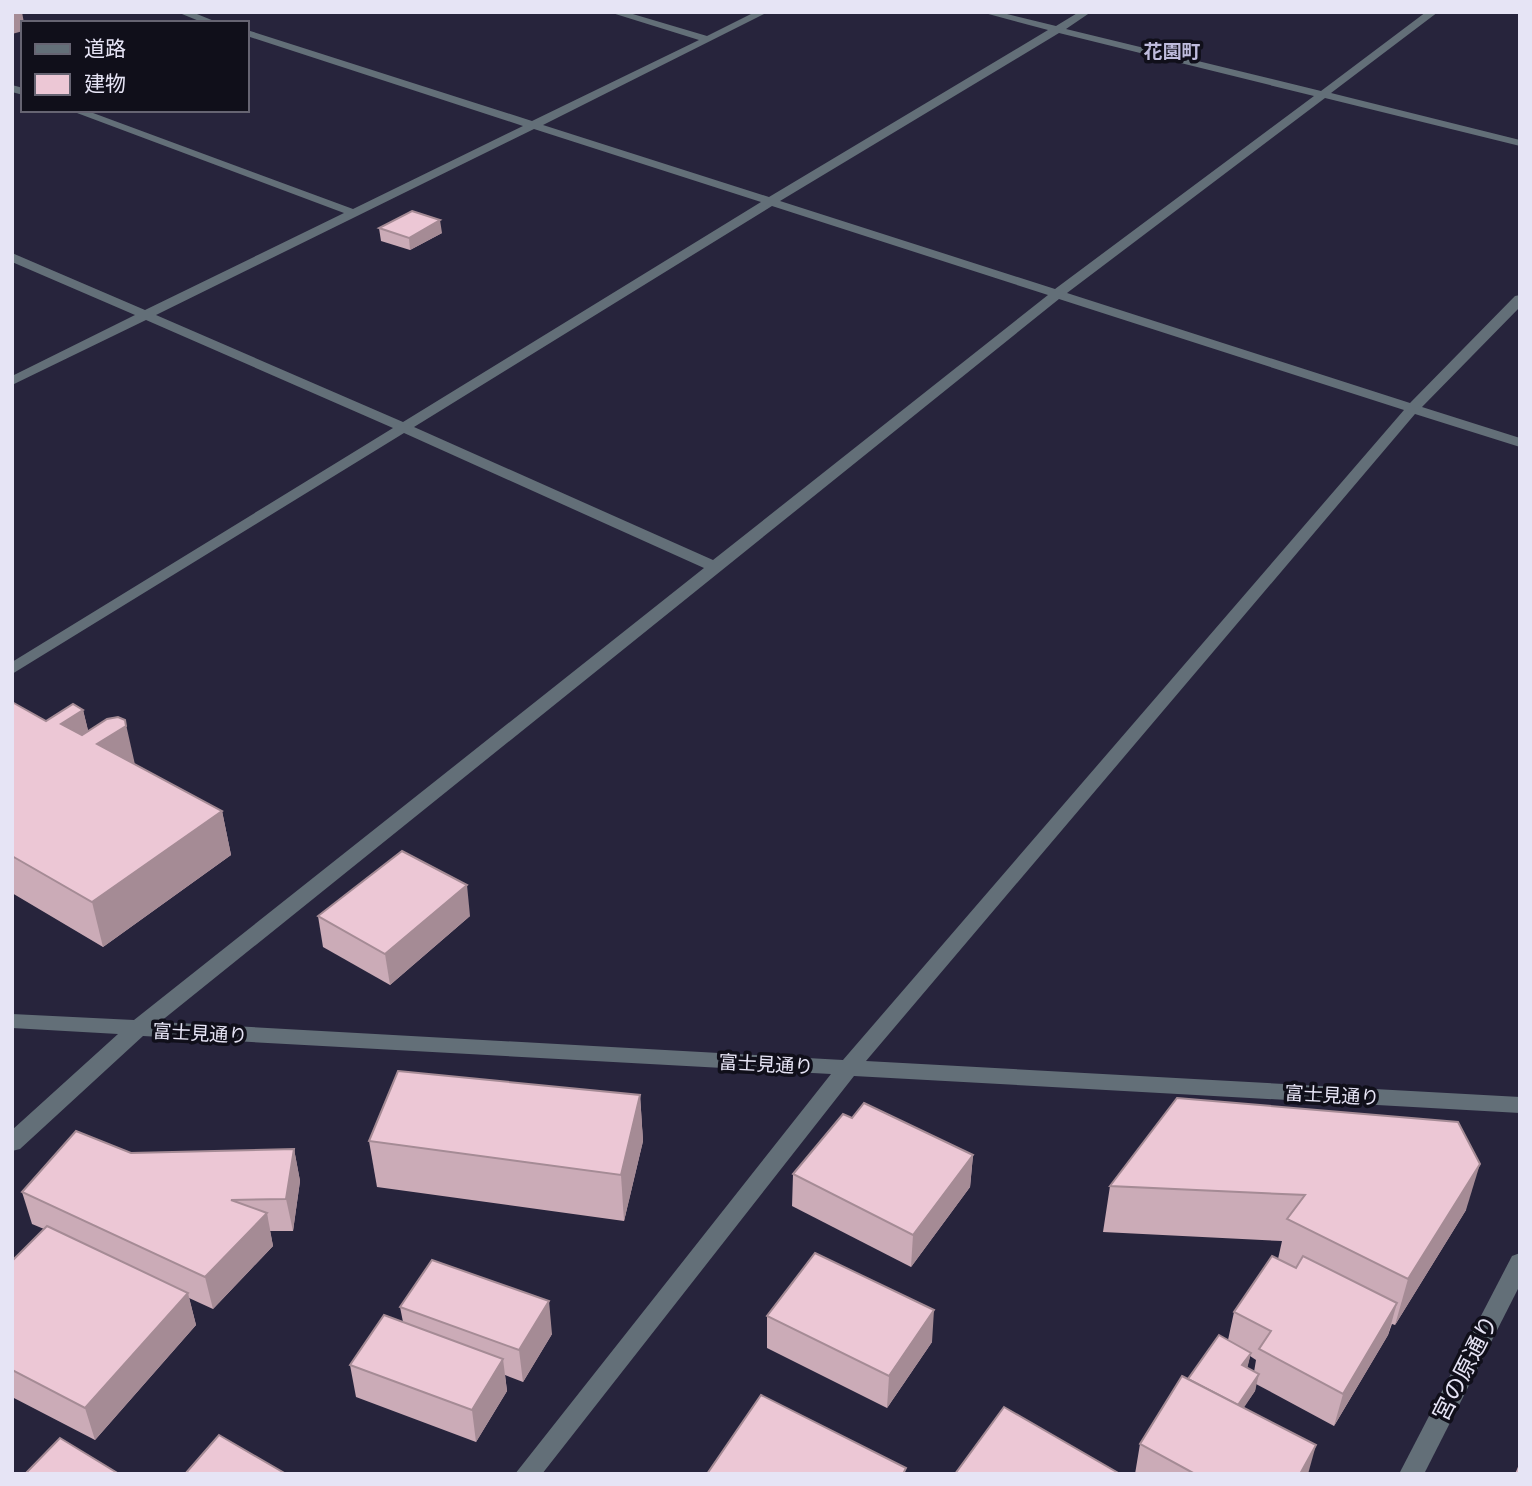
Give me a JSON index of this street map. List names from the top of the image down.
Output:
{
  "streets": {
    "street": ["富士見通り", "宮の原通り"]
  },
  "districts": ["花園町"],
  "legend": ["道路", "建物"]
}
